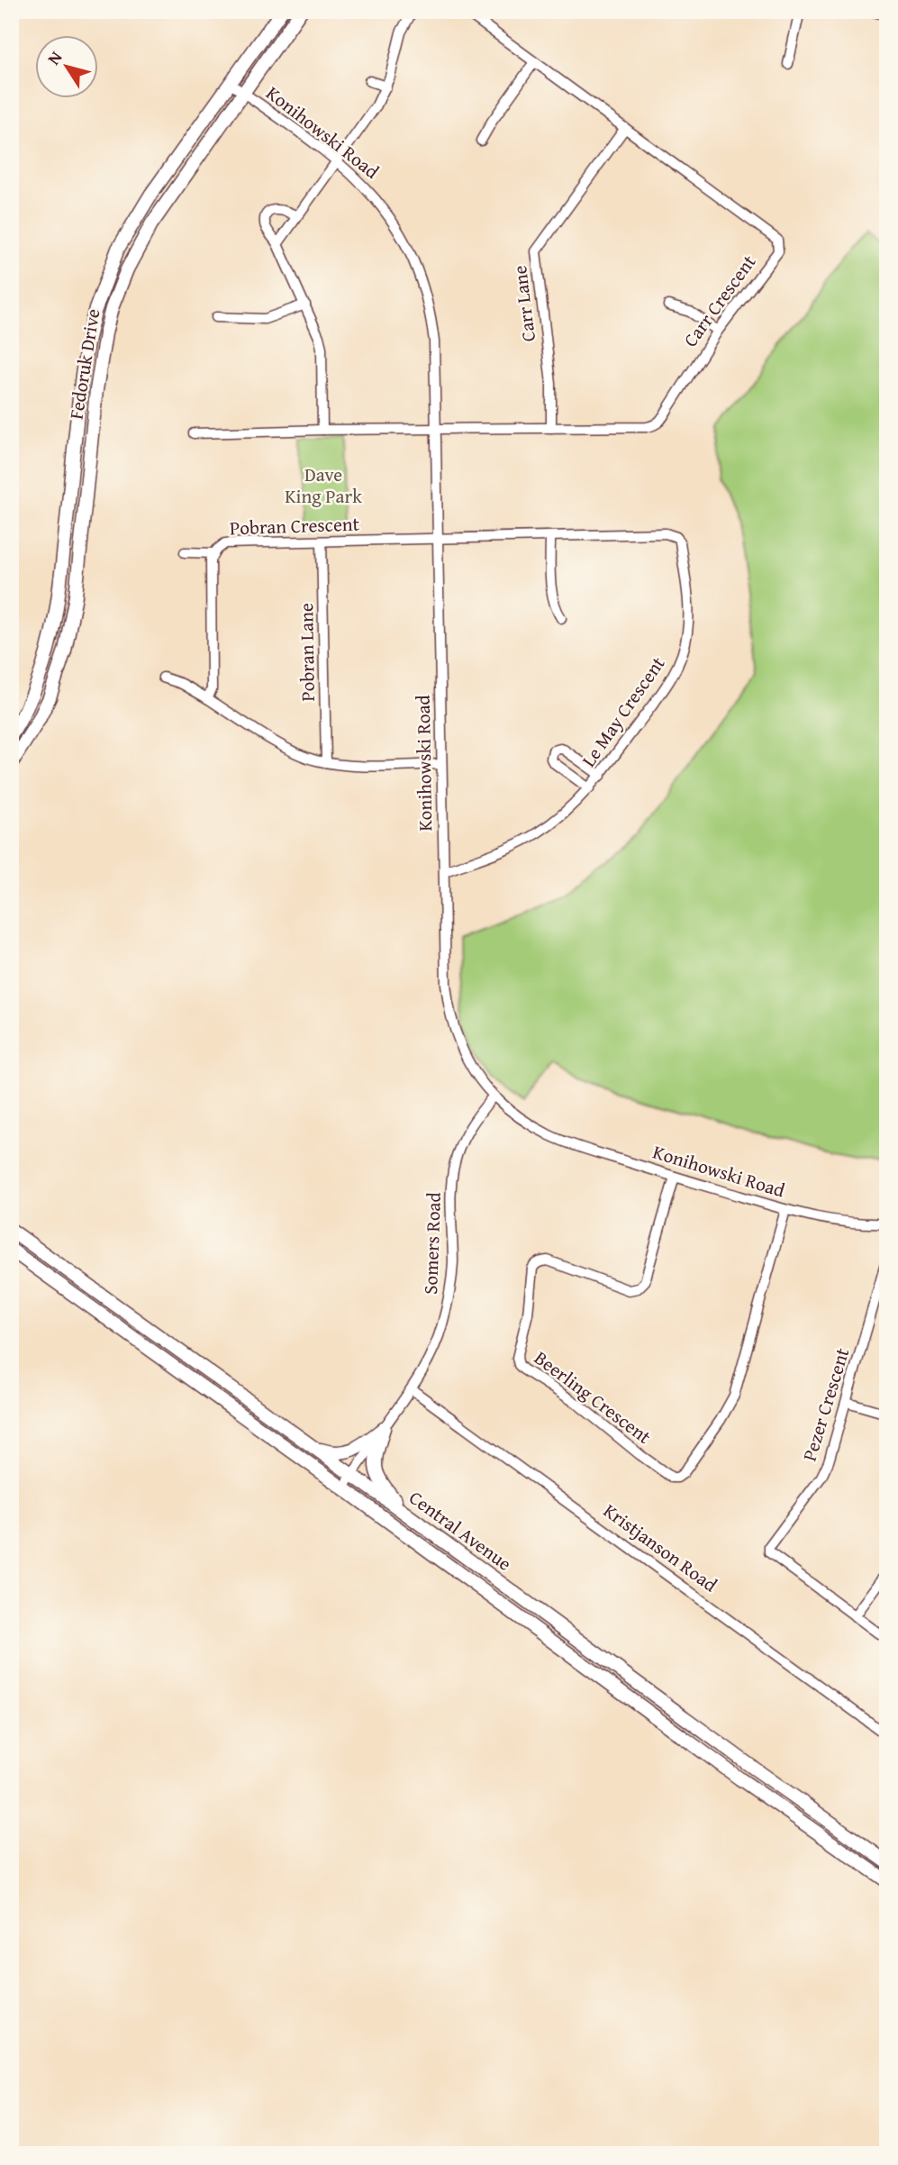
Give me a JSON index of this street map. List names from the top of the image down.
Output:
{
  "streets": {
    "main road": ["Fedoruk Drive", "Central Avenue"],
    "street": [
      "Konihowski Road",
      "Carr Crescent",
      "Carr Lane",
      "Pobran Crescent",
      "Pobran Lane",
      "Le May Crescent",
      "Somers Road",
      "Beerling Crescent",
      "Pezer Crescent",
      "Kristjanson Road"
    ]
  },
  "crossings": [
    ["Konihowski Road", "Carr Crescent"],
    ["Konihowski Road", "Fedoruk Drive"],
    ["Konihowski Road", "Pobran Crescent"],
    ["Konihowski Road", "Le May Crescent"],
    ["Konihowski Road", "Somers Road"],
    ["Konihowski Road", "Beerling Crescent"],
    ["Carr Crescent", "Carr Lane"],
    ["Pobran Crescent", "Pobran Lane"],
    ["Pobran Crescent", "Le May Crescent"],
    ["Somers Road", "Central Avenue"],
    ["Somers Road", "Kristjanson Road"]
  ],
  "parks": ["Dave King Park"],
  "north": "top left"
}
